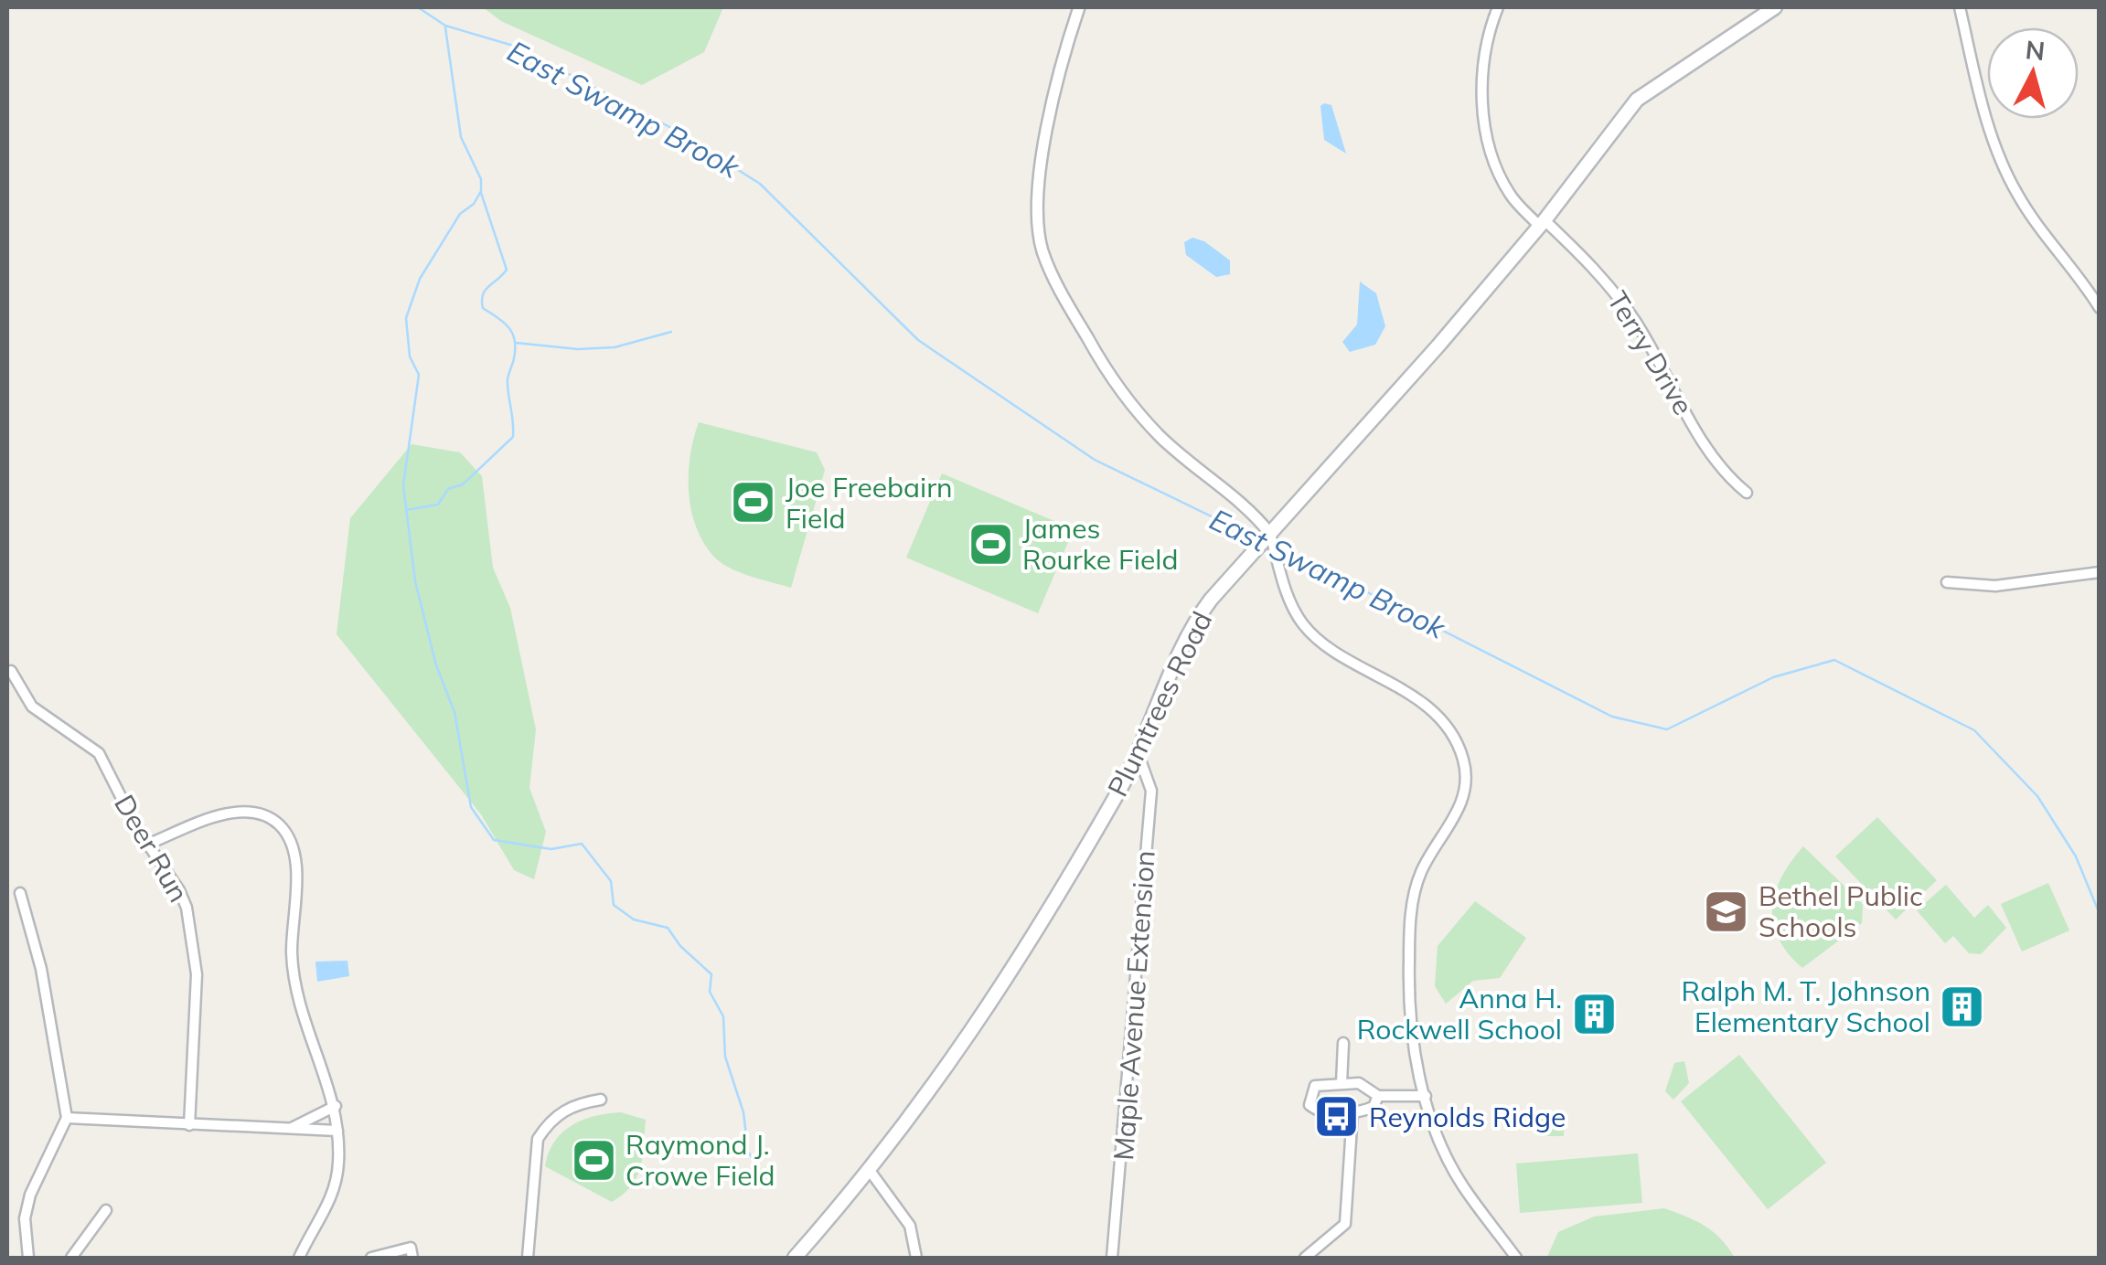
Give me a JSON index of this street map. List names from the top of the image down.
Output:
{
  "streets": {
    "main road": ["Plumtrees Road"],
    "street": ["Terry Drive", "Deer Run", "Maple Avenue Extension"]
  },
  "crossings": [
    ["Terry Drive", "Plumtrees Road"],
    ["Plumtrees Road", "Maple Avenue Extension"]
  ],
  "water": ["East Swamp Brook"],
  "places": {
    "sports": ["Joe Freebairn Field", "James Rourke Field", "Raymond J. Crowe Field"],
    "school or university": ["Bethel Public Schools"],
    "building": ["Ralph M. T. Johnson Elementary School", "Anna H. Rockwell School"],
    "bus stop": ["Reynolds Ridge"]
  },
  "north": "top"
}
